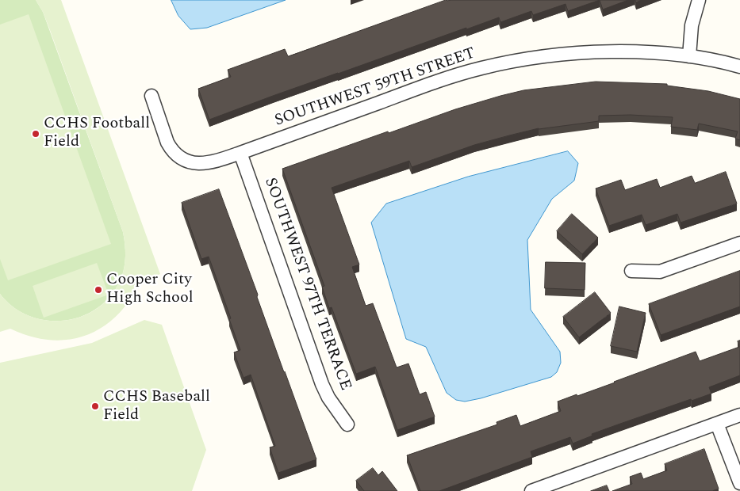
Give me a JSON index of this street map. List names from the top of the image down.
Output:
{
  "streets": {
    "street": ["SOUTHWEST 59TH STREET", "SOUTHWEST 97TH TERRACE"]
  },
  "crossings": [
    ["SOUTHWEST 59TH STREET", "SOUTHWEST 97TH TERRACE"]
  ],
  "places": ["CCHS Football Field", "Cooper City High School", "CCHS Baseball Field"]
}
